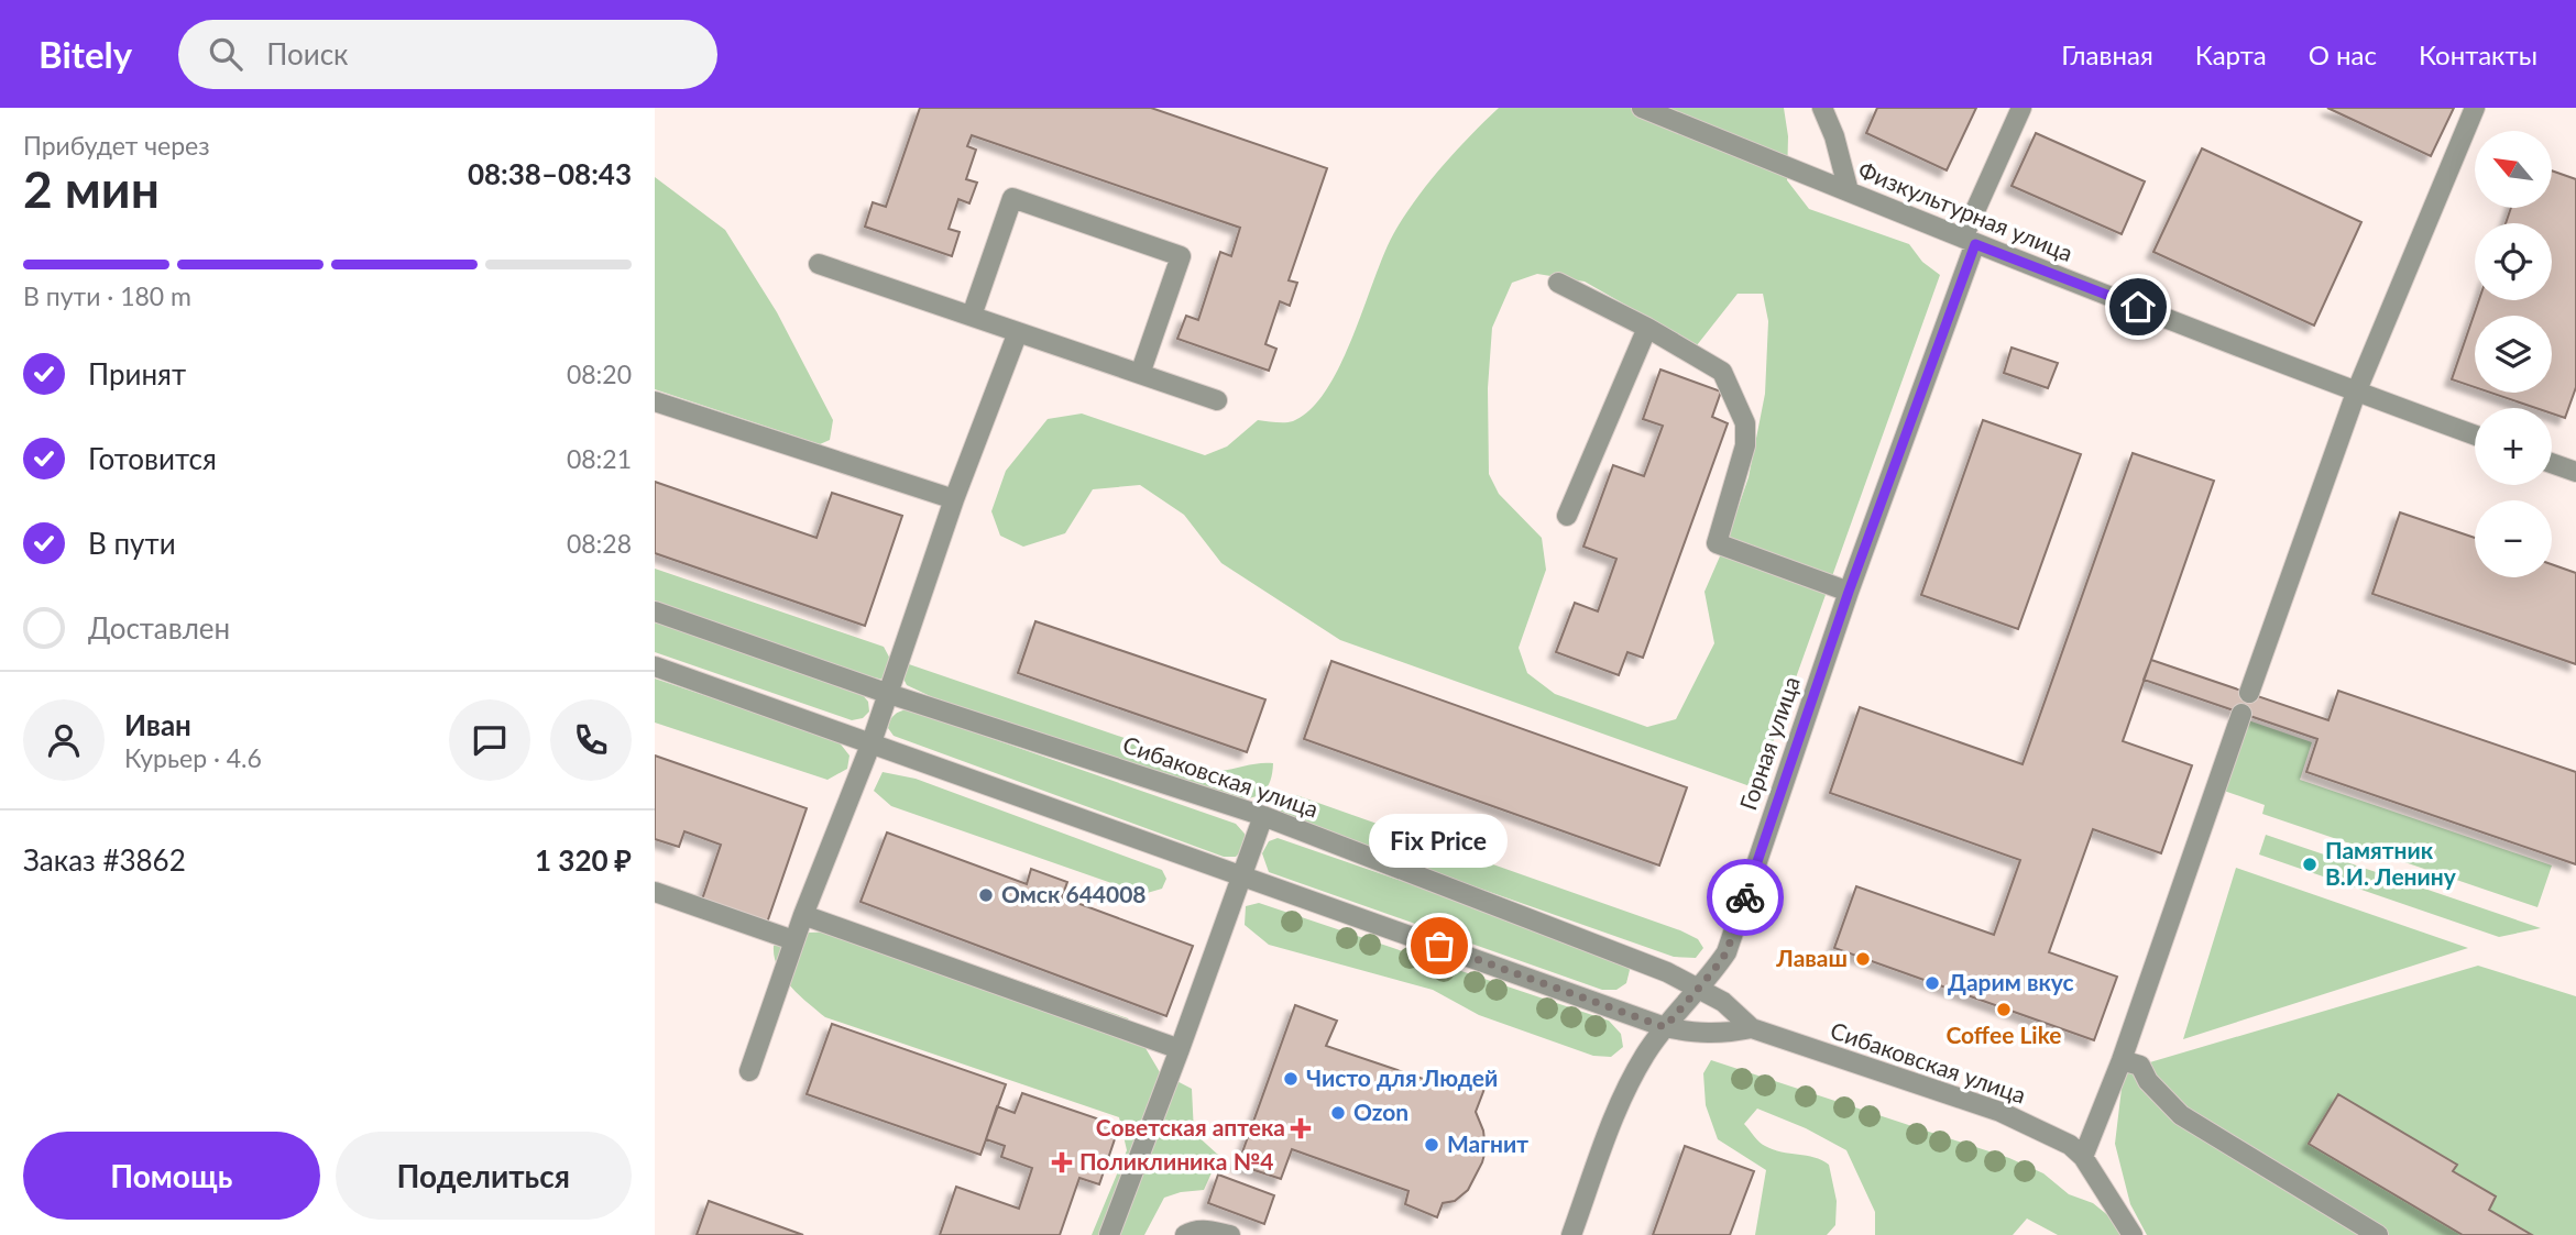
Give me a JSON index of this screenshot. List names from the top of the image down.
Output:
{
  "streets": {
    "street": ["Физкультурная улица", "Горная улица", "Сибаковская улица"]
  },
  "crossings": [
    ["Физкультурная улица", "Горная улица"],
    ["Горная улица", "Сибаковская улица"]
  ],
  "places": {
    "other": [
      "Памятник В.И. Ленину",
      "Омск 644008",
      "Fix Price",
      "Лаваш",
      "Дарим вкус",
      "Coffee Like",
      "Чисто для Людей",
      "Ozon",
      "Магнит"
    ],
    "health": ["Советская аптека", "Поликлиника №4"]
  },
  "north": "top left",
  "page": {
    "header": "Bitely",
    "search": "Поиск",
    "nav": [
      "Главная",
      "Карта",
      "О нас",
      "Контакты"
    ],
    "heading": ["2 мин", "Прибудет через", "08:38–08:43"],
    "panel": [
      "Иван",
      "Курьер · 4.6",
      "Заказ #3862",
      "1 320 ₽"
    ],
    "map_buttons": ["+", "−"],
    "bar": "В пути · 180 m",
    "list": [
      ["Принят", "08:20"],
      ["Готовится", "08:21"],
      ["В пути", "08:28"],
      "Доставлен"
    ],
    "bubble": "Fix Price",
    "buttons": ["Помощь", "Поделиться"]
  }
}
